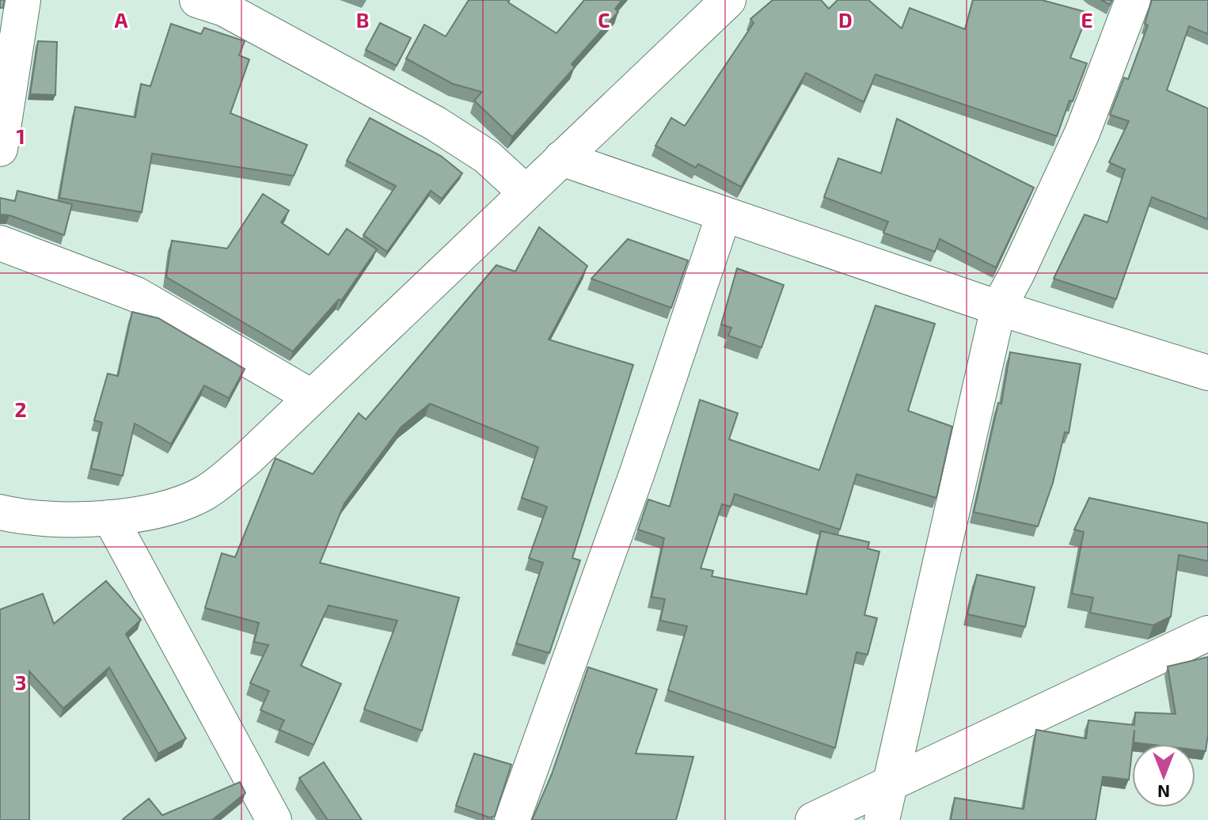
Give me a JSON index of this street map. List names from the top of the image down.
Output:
{
  "north": "bottom",
  "grid": {
    "columns": [
      "A",
      "B",
      "C",
      "D",
      "E"
    ],
    "rows": ["1", "2", "3"]
  }
}
